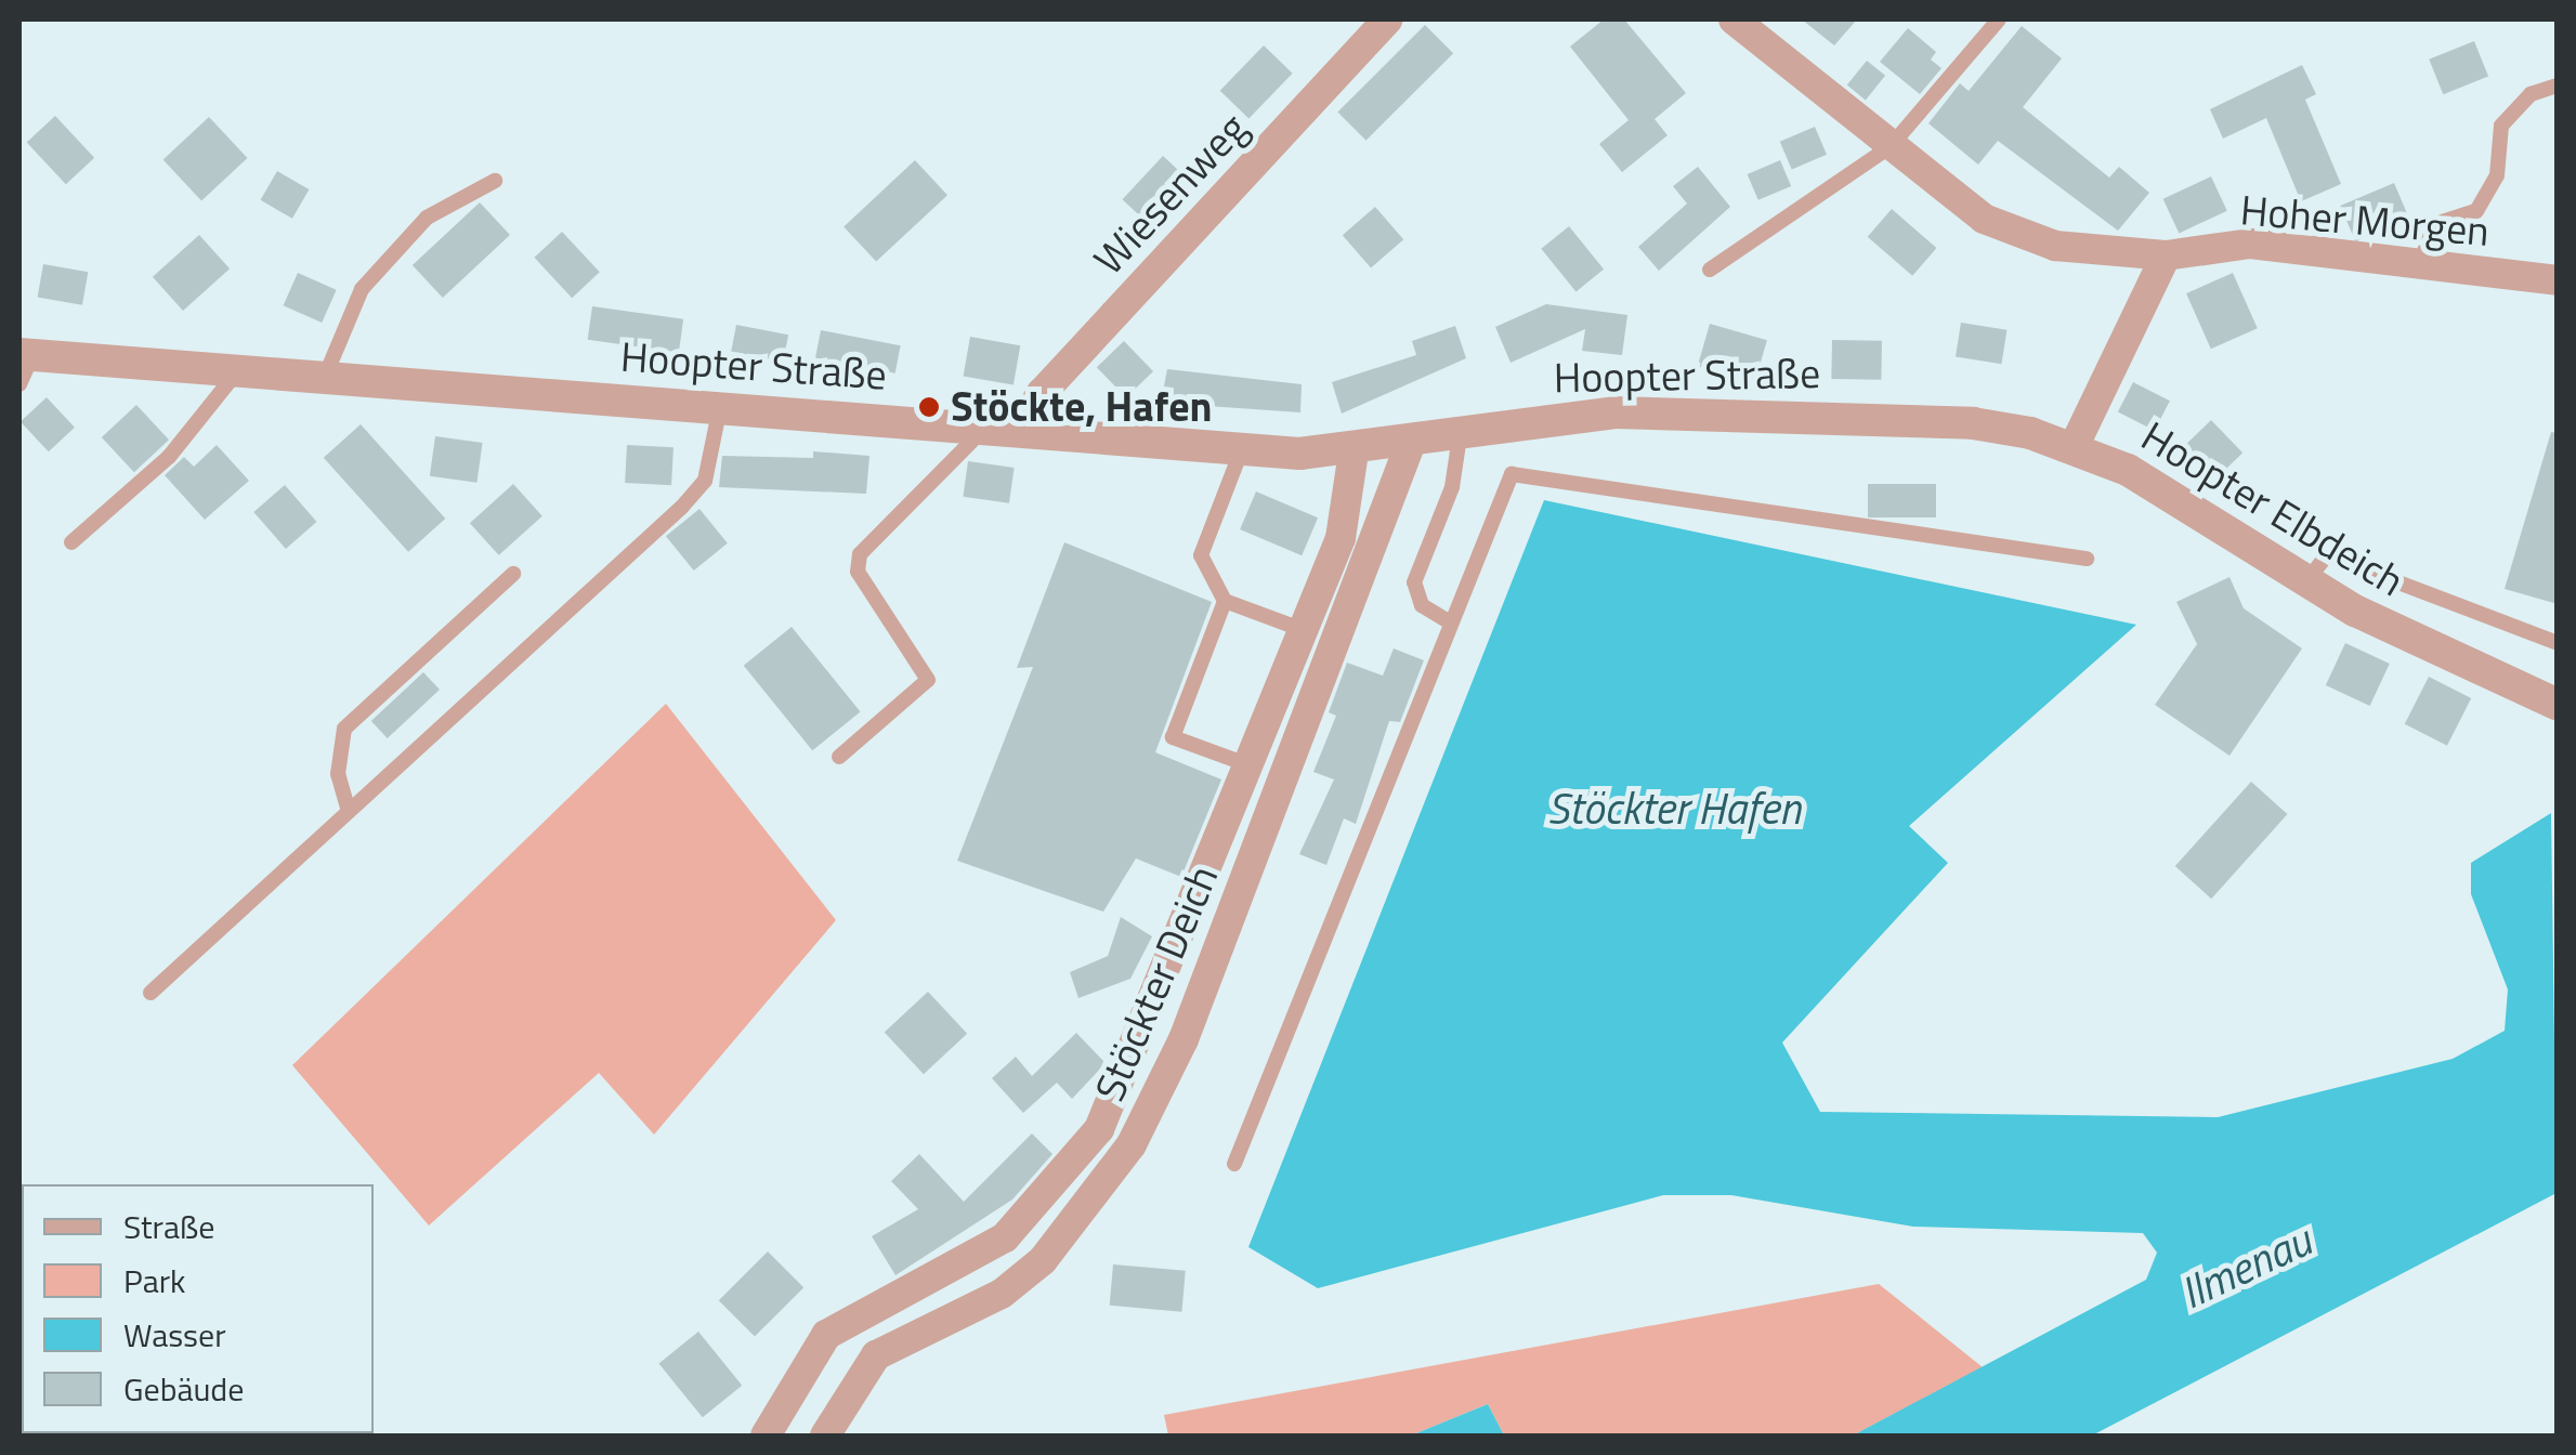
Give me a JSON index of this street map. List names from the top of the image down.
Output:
{
  "streets": {
    "street": [
      "Wiesenweg",
      "Hoher Morgen",
      "Hoopter Straße",
      "Hoopter Elbdeich",
      "Stöckter Deich"
    ]
  },
  "crossings": [
    ["Wiesenweg", "Hoopter Straße"],
    ["Hoopter Straße", "Hoopter Elbdeich"],
    ["Hoopter Straße", "Stöckter Deich"]
  ],
  "water": ["Stöckter Hafen", "Ilmenau"],
  "places": ["Stöckte, Hafen"],
  "legend": [
    "Straße",
    "Park",
    "Wasser",
    "Gebäude"
  ]
}
